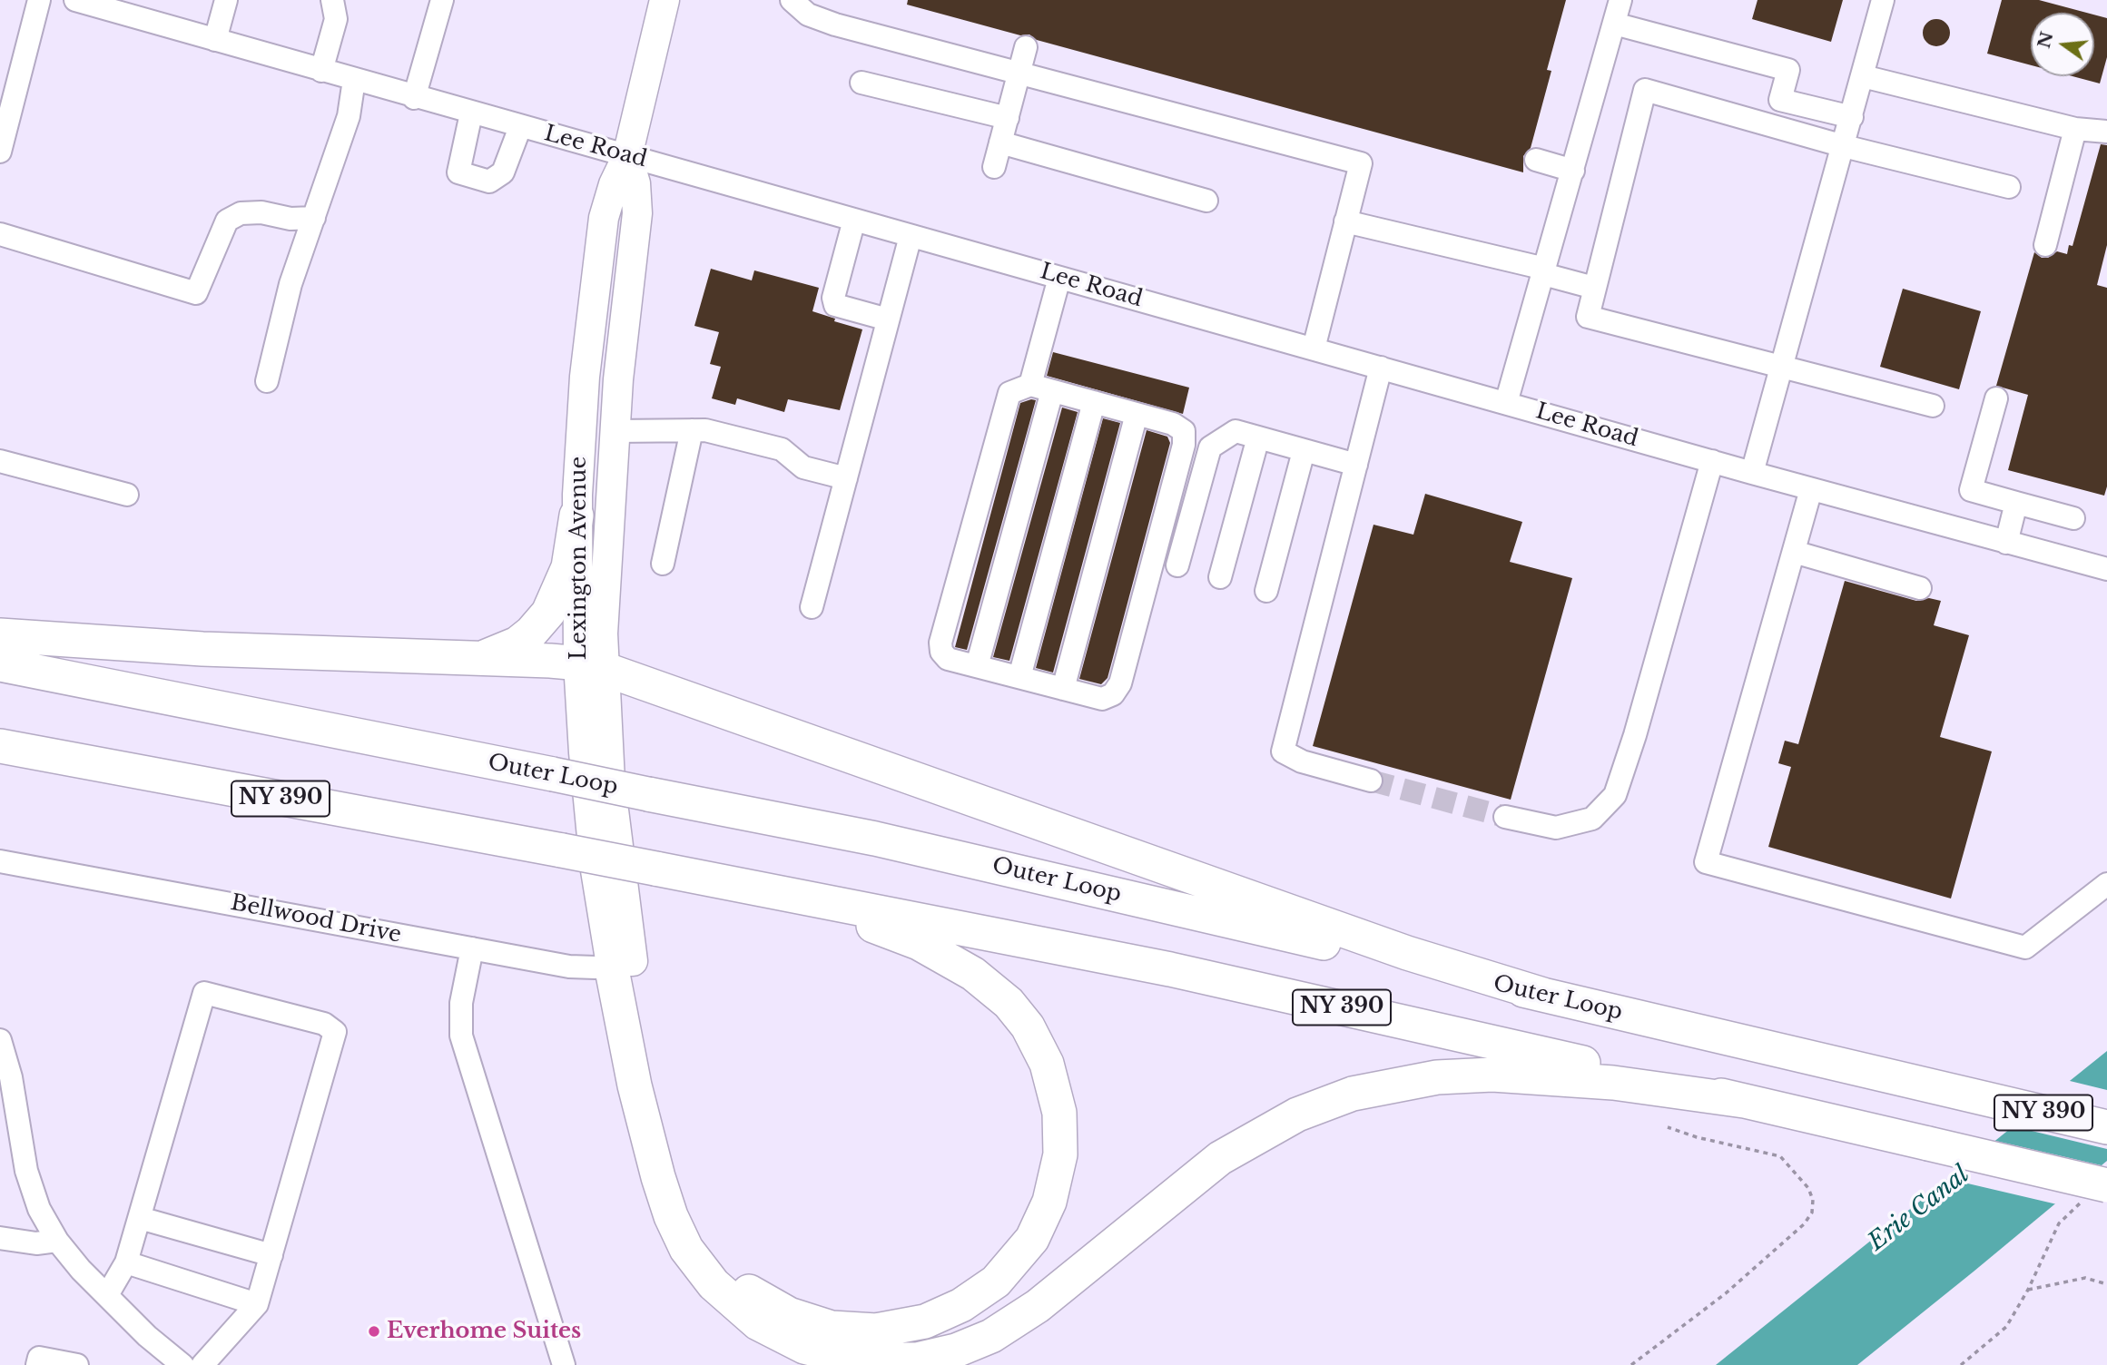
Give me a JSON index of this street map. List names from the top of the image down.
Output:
{
  "streets": {
    "highway": ["Outer Loop", "NY 390"],
    "main road": ["Lexington Avenue"],
    "street": ["Lee Road", "Bellwood Drive"]
  },
  "crossings": [
    ["Lee Road", "Lexington Avenue"],
    ["Lexington Avenue", "Bellwood Drive"]
  ],
  "water": ["Erie Canal"],
  "places": ["Everhome Suites"],
  "north": "left"
}
